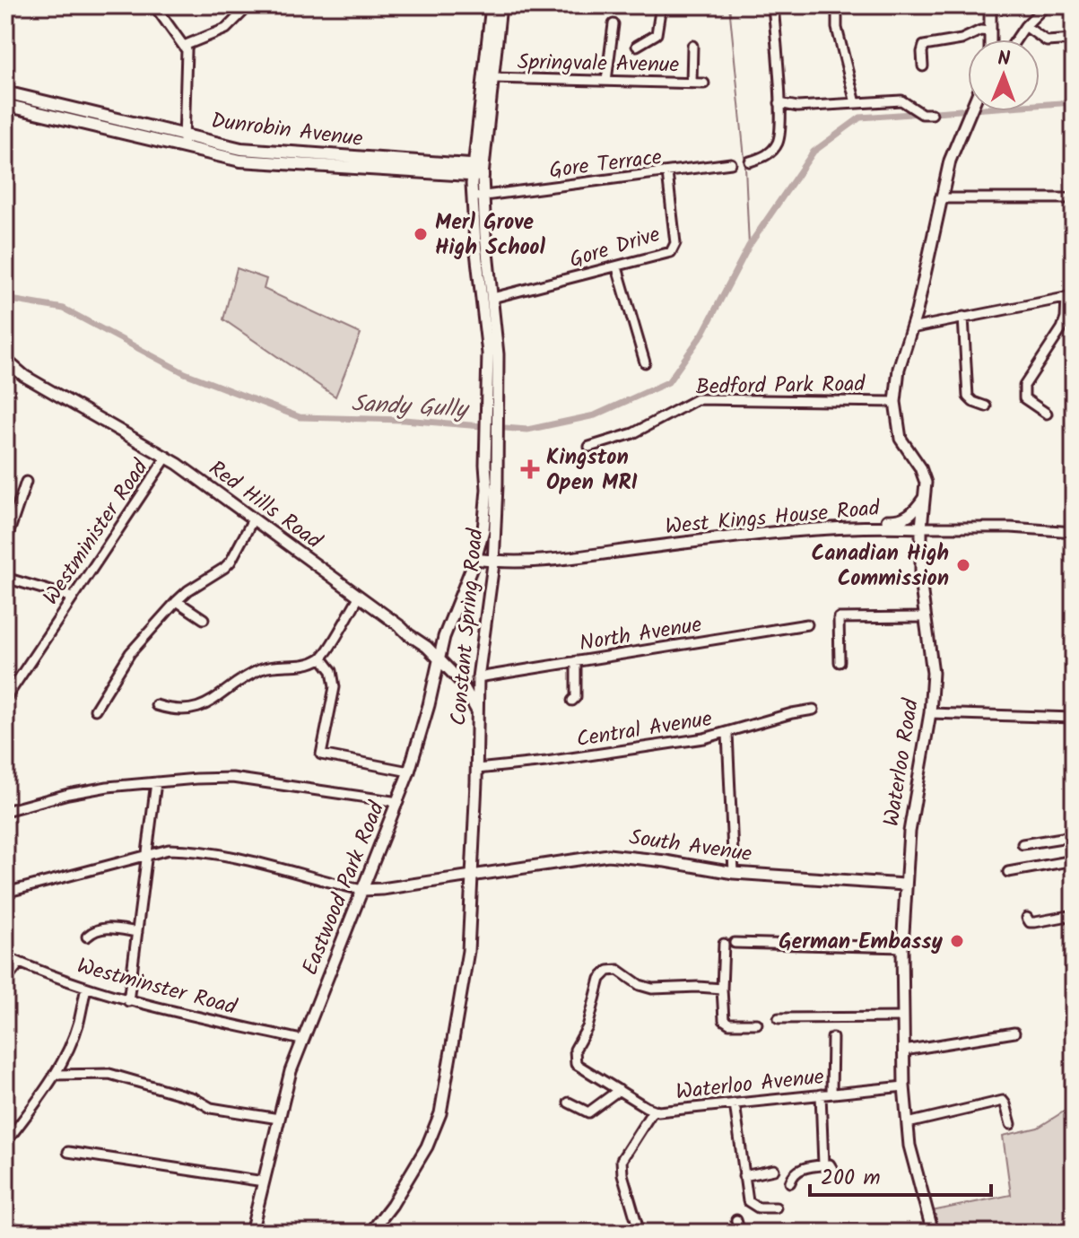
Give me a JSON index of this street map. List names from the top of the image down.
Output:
{
  "streets": {
    "highway": ["Dunrobin Avenue"],
    "main road": [
      "Red Hills Road",
      "West Kings House Road",
      "Constant Spring Road",
      "Waterloo Road",
      "South Avenue",
      "Eastwood Park Road"
    ],
    "street": [
      "Springvale Avenue",
      "Gore Terrace",
      "Gore Drive",
      "Bedford Park Road",
      "Westminister Road",
      "North Avenue",
      "Central Avenue",
      "Westminster Road",
      "Waterloo Avenue"
    ]
  },
  "crossings": [
    ["Springvale Avenue", "Constant Spring Road"],
    ["Dunrobin Avenue", "Constant Spring Road"],
    ["Gore Terrace", "Gore Drive"],
    ["Gore Terrace", "Constant Spring Road"],
    ["Gore Drive", "Constant Spring Road"],
    ["Bedford Park Road", "Waterloo Road"],
    ["Red Hills Road", "Westminister Road"],
    ["Red Hills Road", "Constant Spring Road"],
    ["Red Hills Road", "Eastwood Park Road"],
    ["West Kings House Road", "Constant Spring Road"],
    ["West Kings House Road", "Waterloo Road"],
    ["West Kings House Road", "Eastwood Park Road"],
    ["Constant Spring Road", "North Avenue"],
    ["Constant Spring Road", "Central Avenue"],
    ["Constant Spring Road", "South Avenue"],
    ["Constant Spring Road", "Eastwood Park Road"],
    ["Waterloo Road", "South Avenue"],
    ["Waterloo Road", "Waterloo Avenue"],
    ["South Avenue", "Eastwood Park Road"],
    ["Eastwood Park Road", "Westminster Road"]
  ],
  "water": ["Sandy Gully"],
  "places": {
    "other": ["Merl Grove High School", "Canadian High Commission", "German Embassy"],
    "health": ["Kingston Open MRI"]
  },
  "scale_bar": "200 m",
  "north": "top"
}
